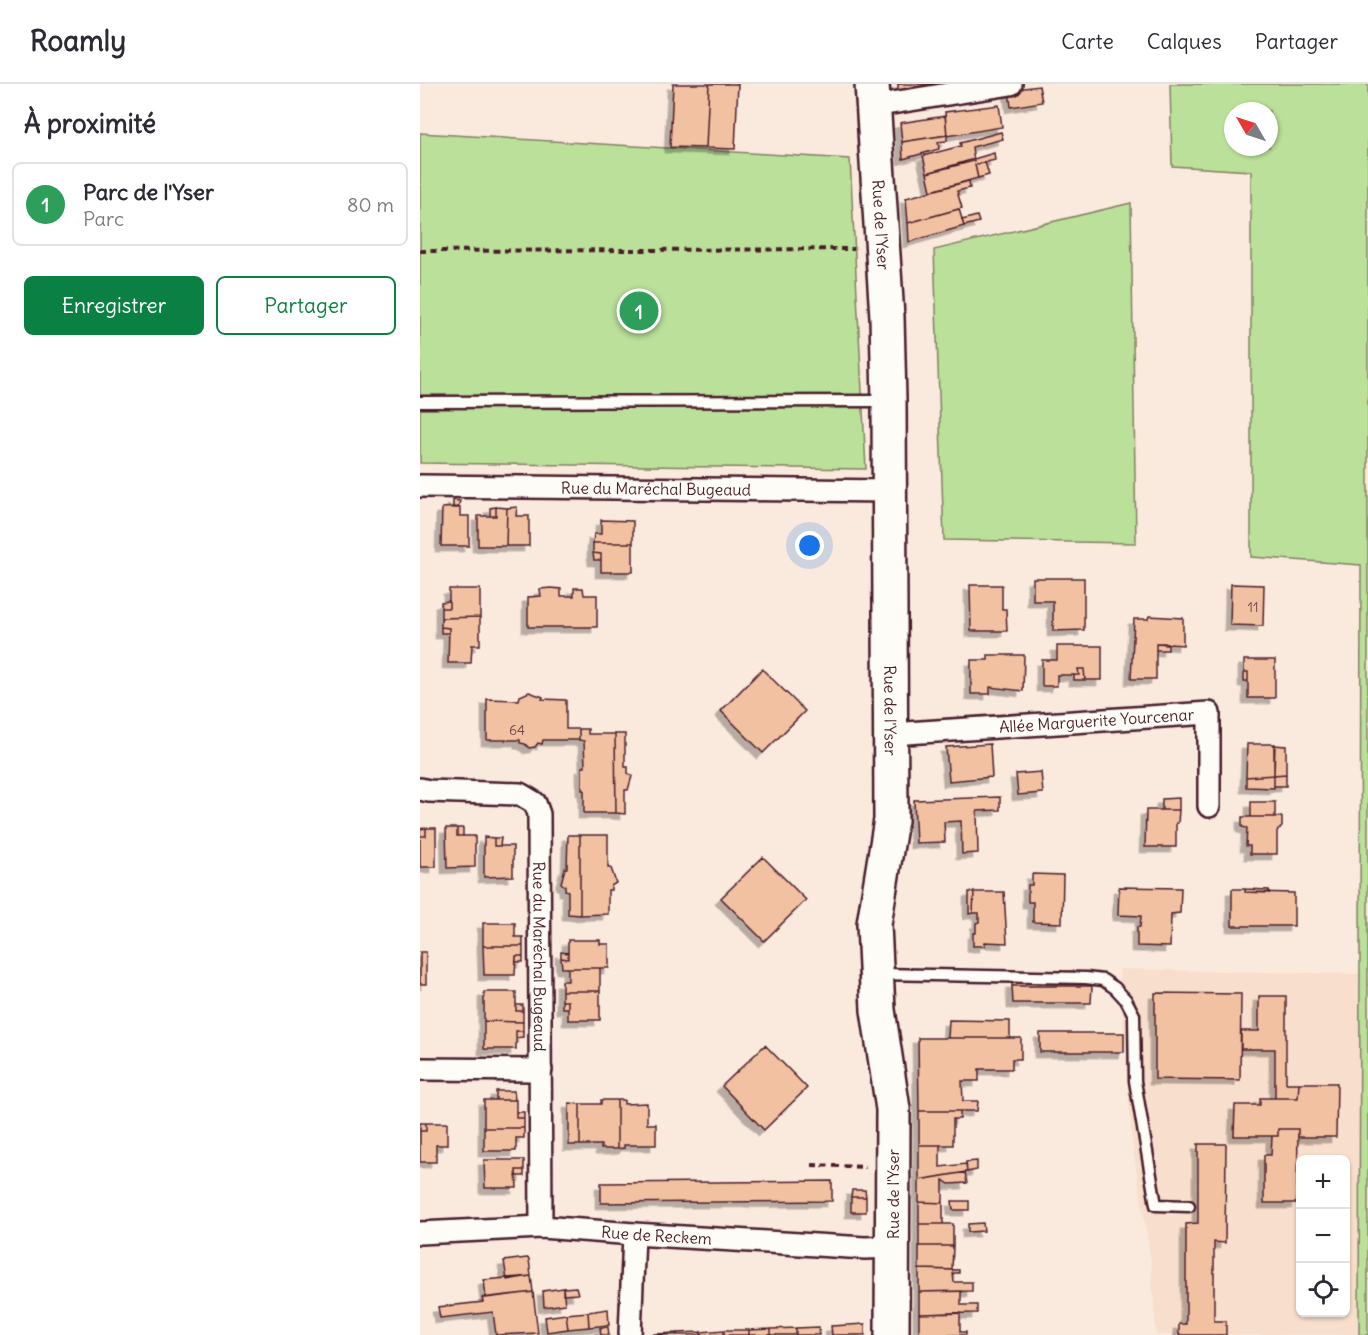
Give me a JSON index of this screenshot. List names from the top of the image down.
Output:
{
  "streets": {
    "main road": ["Rue de l'Yser"],
    "street": ["Rue du Maréchal Bugeaud", "Allée Marguerite Yourcenar", "Rue de Reckem"]
  },
  "crossings": [
    ["Rue de l'Yser", "Rue du Maréchal Bugeaud"],
    ["Rue de l'Yser", "Allée Marguerite Yourcenar"],
    ["Rue de l'Yser", "Rue de Reckem"],
    ["Rue du Maréchal Bugeaud", "Rue de Reckem"]
  ],
  "house_numbers": ["11", "64"],
  "north": "top left",
  "page": {
    "header": "Roamly",
    "nav": ["Carte", "Calques", "Partager"],
    "heading": "À proximité",
    "list": [
      {
        "mark": "1",
        "name": "Parc de l'Yser",
        "note": "Parc",
        "value": "80 m"
      }
    ],
    "buttons": ["Enregistrer", "Partager"],
    "pins": "1",
    "map_buttons": ["+", "−"]
  }
}
